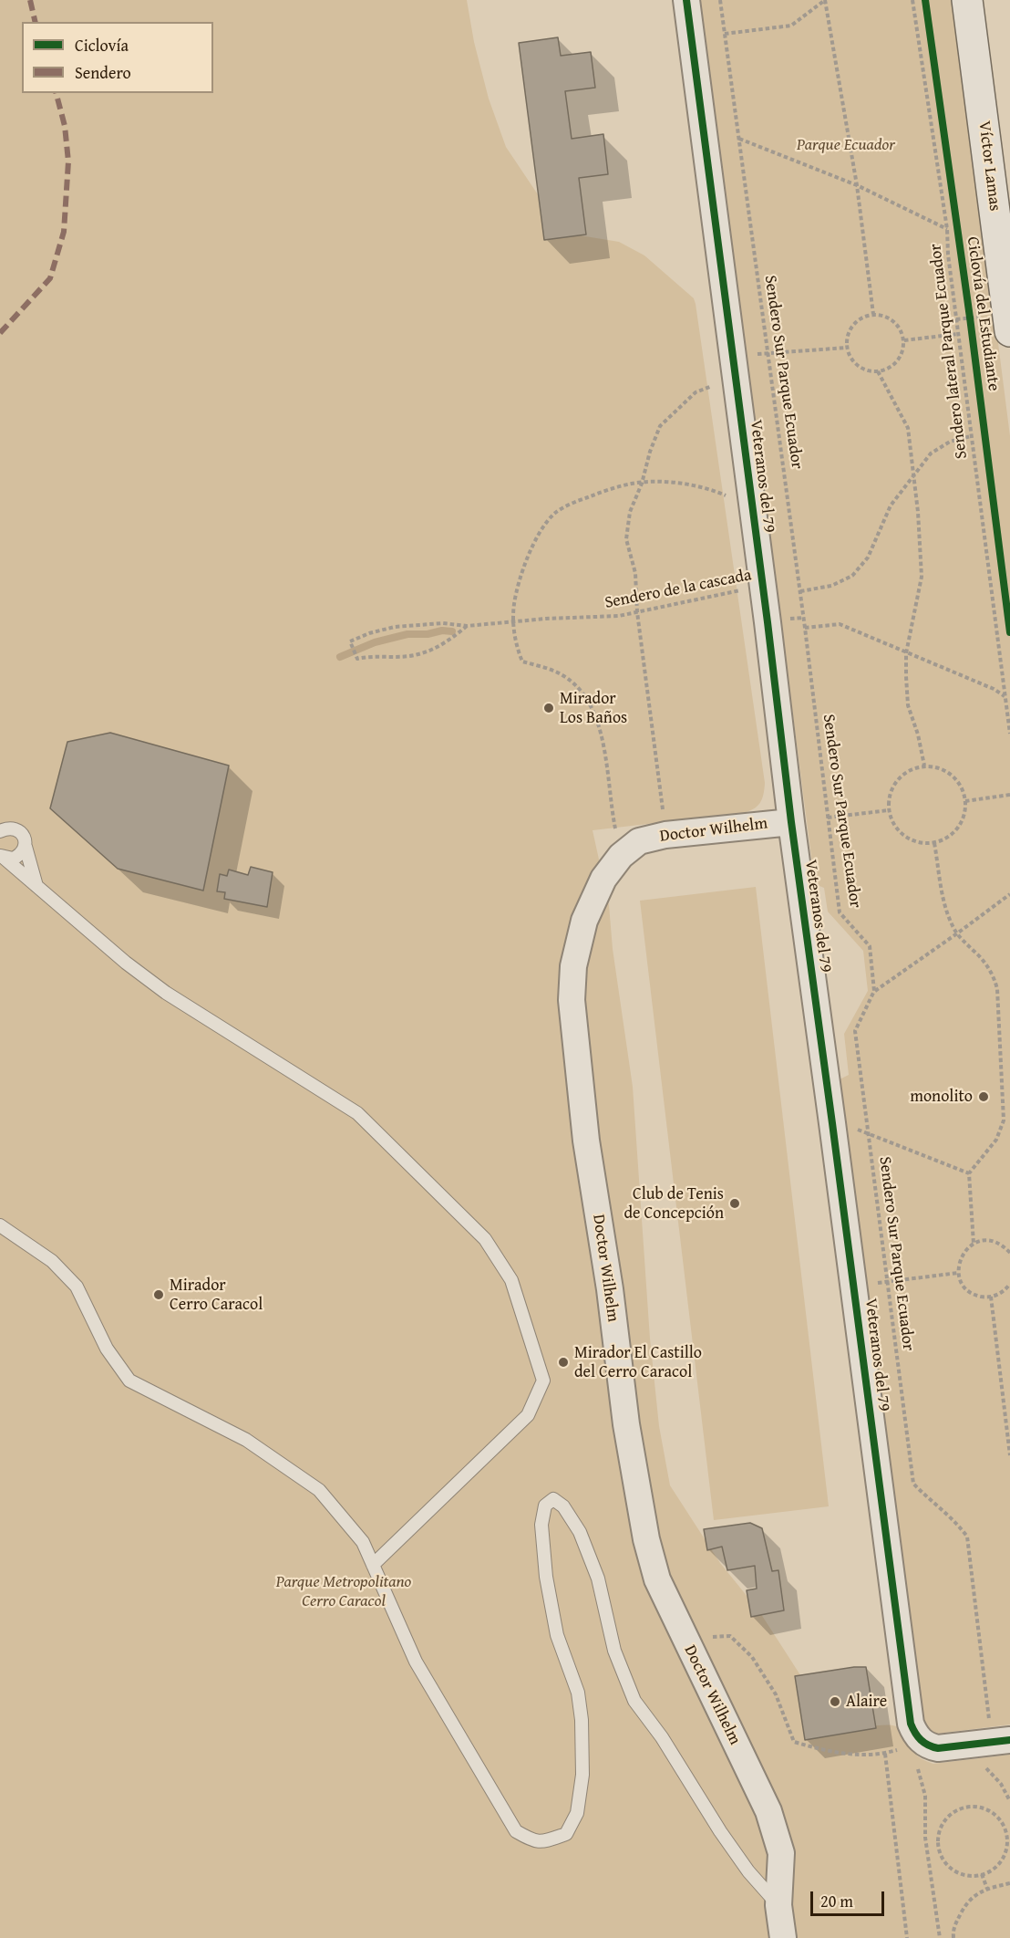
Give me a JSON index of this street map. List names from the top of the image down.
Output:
{
  "streets": {
    "main road": ["Víctor Lamas"],
    "street": ["Veteranos del 79", "Doctor Wilhelm"],
    "path": ["Sendero lateral Parque Ecuador", "Sendero Sur Parque Ecuador"],
    "cycle path": ["Ciclovía del Estudiante", "Sendero de la cascada"]
  },
  "crossings": [
    ["Veteranos del 79", "Sendero de la cascada"],
    ["Veteranos del 79", "Doctor Wilhelm"]
  ],
  "parks": ["Parque Ecuador", "Parque Metropolitano Cerro Caracol"],
  "places": [
    "Mirador Los Baños",
    "monolito",
    "Club de Tenis de Concepción",
    "Mirador Cerro Caracol",
    "Mirador El Castillo del Cerro Caracol",
    "Alaire"
  ],
  "legend": ["Ciclovía", "Sendero"],
  "scale_bar": "20 m"
}
